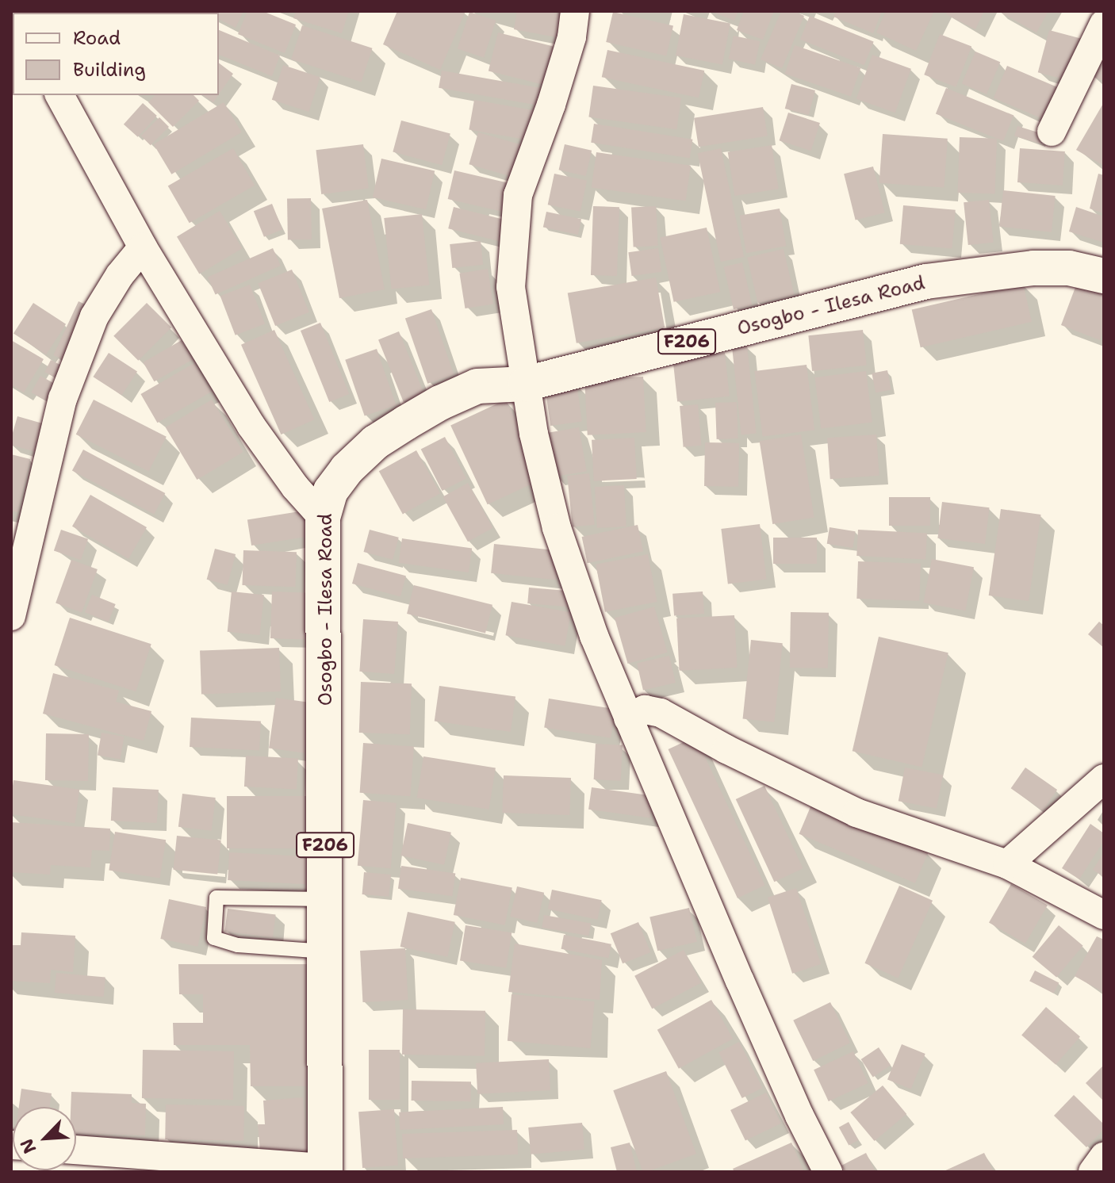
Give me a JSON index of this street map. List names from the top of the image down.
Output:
{
  "streets": {
    "main road": ["Osogbo - Ilesa Road", "F206"]
  },
  "legend": ["Road", "Building"],
  "north": "bottom left"
}
